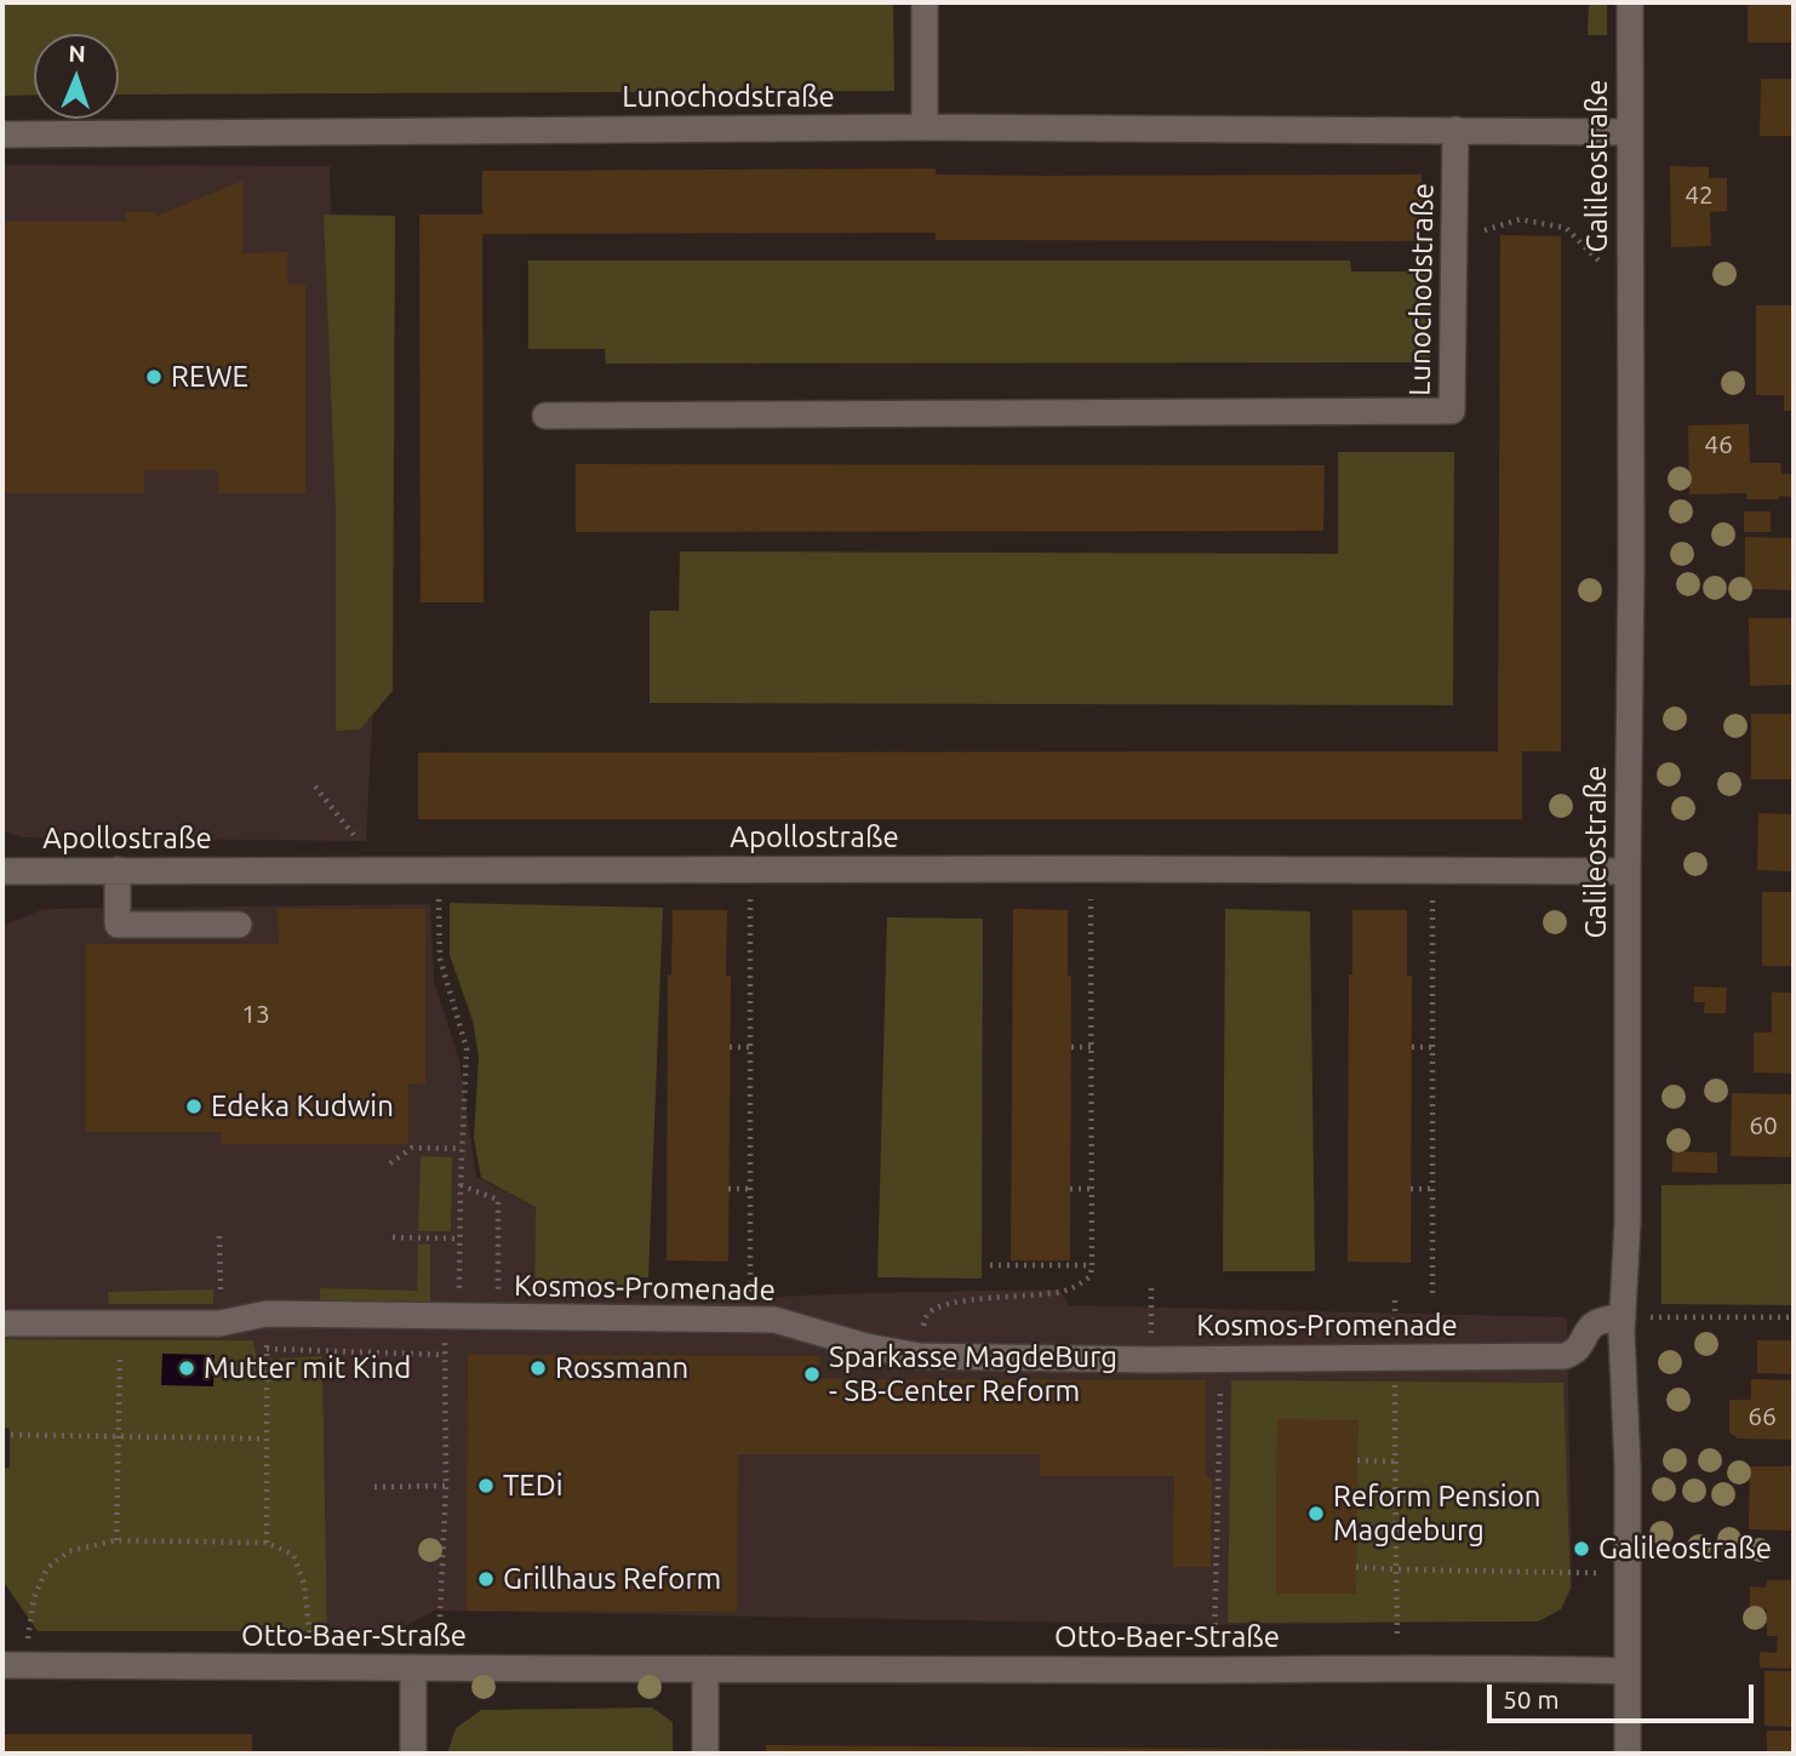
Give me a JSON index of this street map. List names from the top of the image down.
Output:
{
  "streets": {
    "street": [
      "Lunochodstraße",
      "Galileostraße",
      "Apollostraße",
      "Kosmos-Promenade",
      "Otto-Baer-Straße"
    ]
  },
  "crossings": [
    ["Lunochodstraße", "Galileostraße"],
    ["Galileostraße", "Apollostraße"],
    ["Galileostraße", "Kosmos-Promenade"],
    ["Galileostraße", "Otto-Baer-Straße"]
  ],
  "places": [
    "REWE",
    "Edeka Kudwin",
    "Mutter mit Kind",
    "Rossmann",
    "Sparkasse MagdeBurg - SB-Center Reform",
    "TEDi",
    "Reform Pension Magdeburg",
    "Galileostraße",
    "Grillhaus Reform"
  ],
  "house_numbers": [
    "42",
    "46",
    "13",
    "60",
    "66"
  ],
  "scale_bar": "50 m",
  "north": "top"
}
